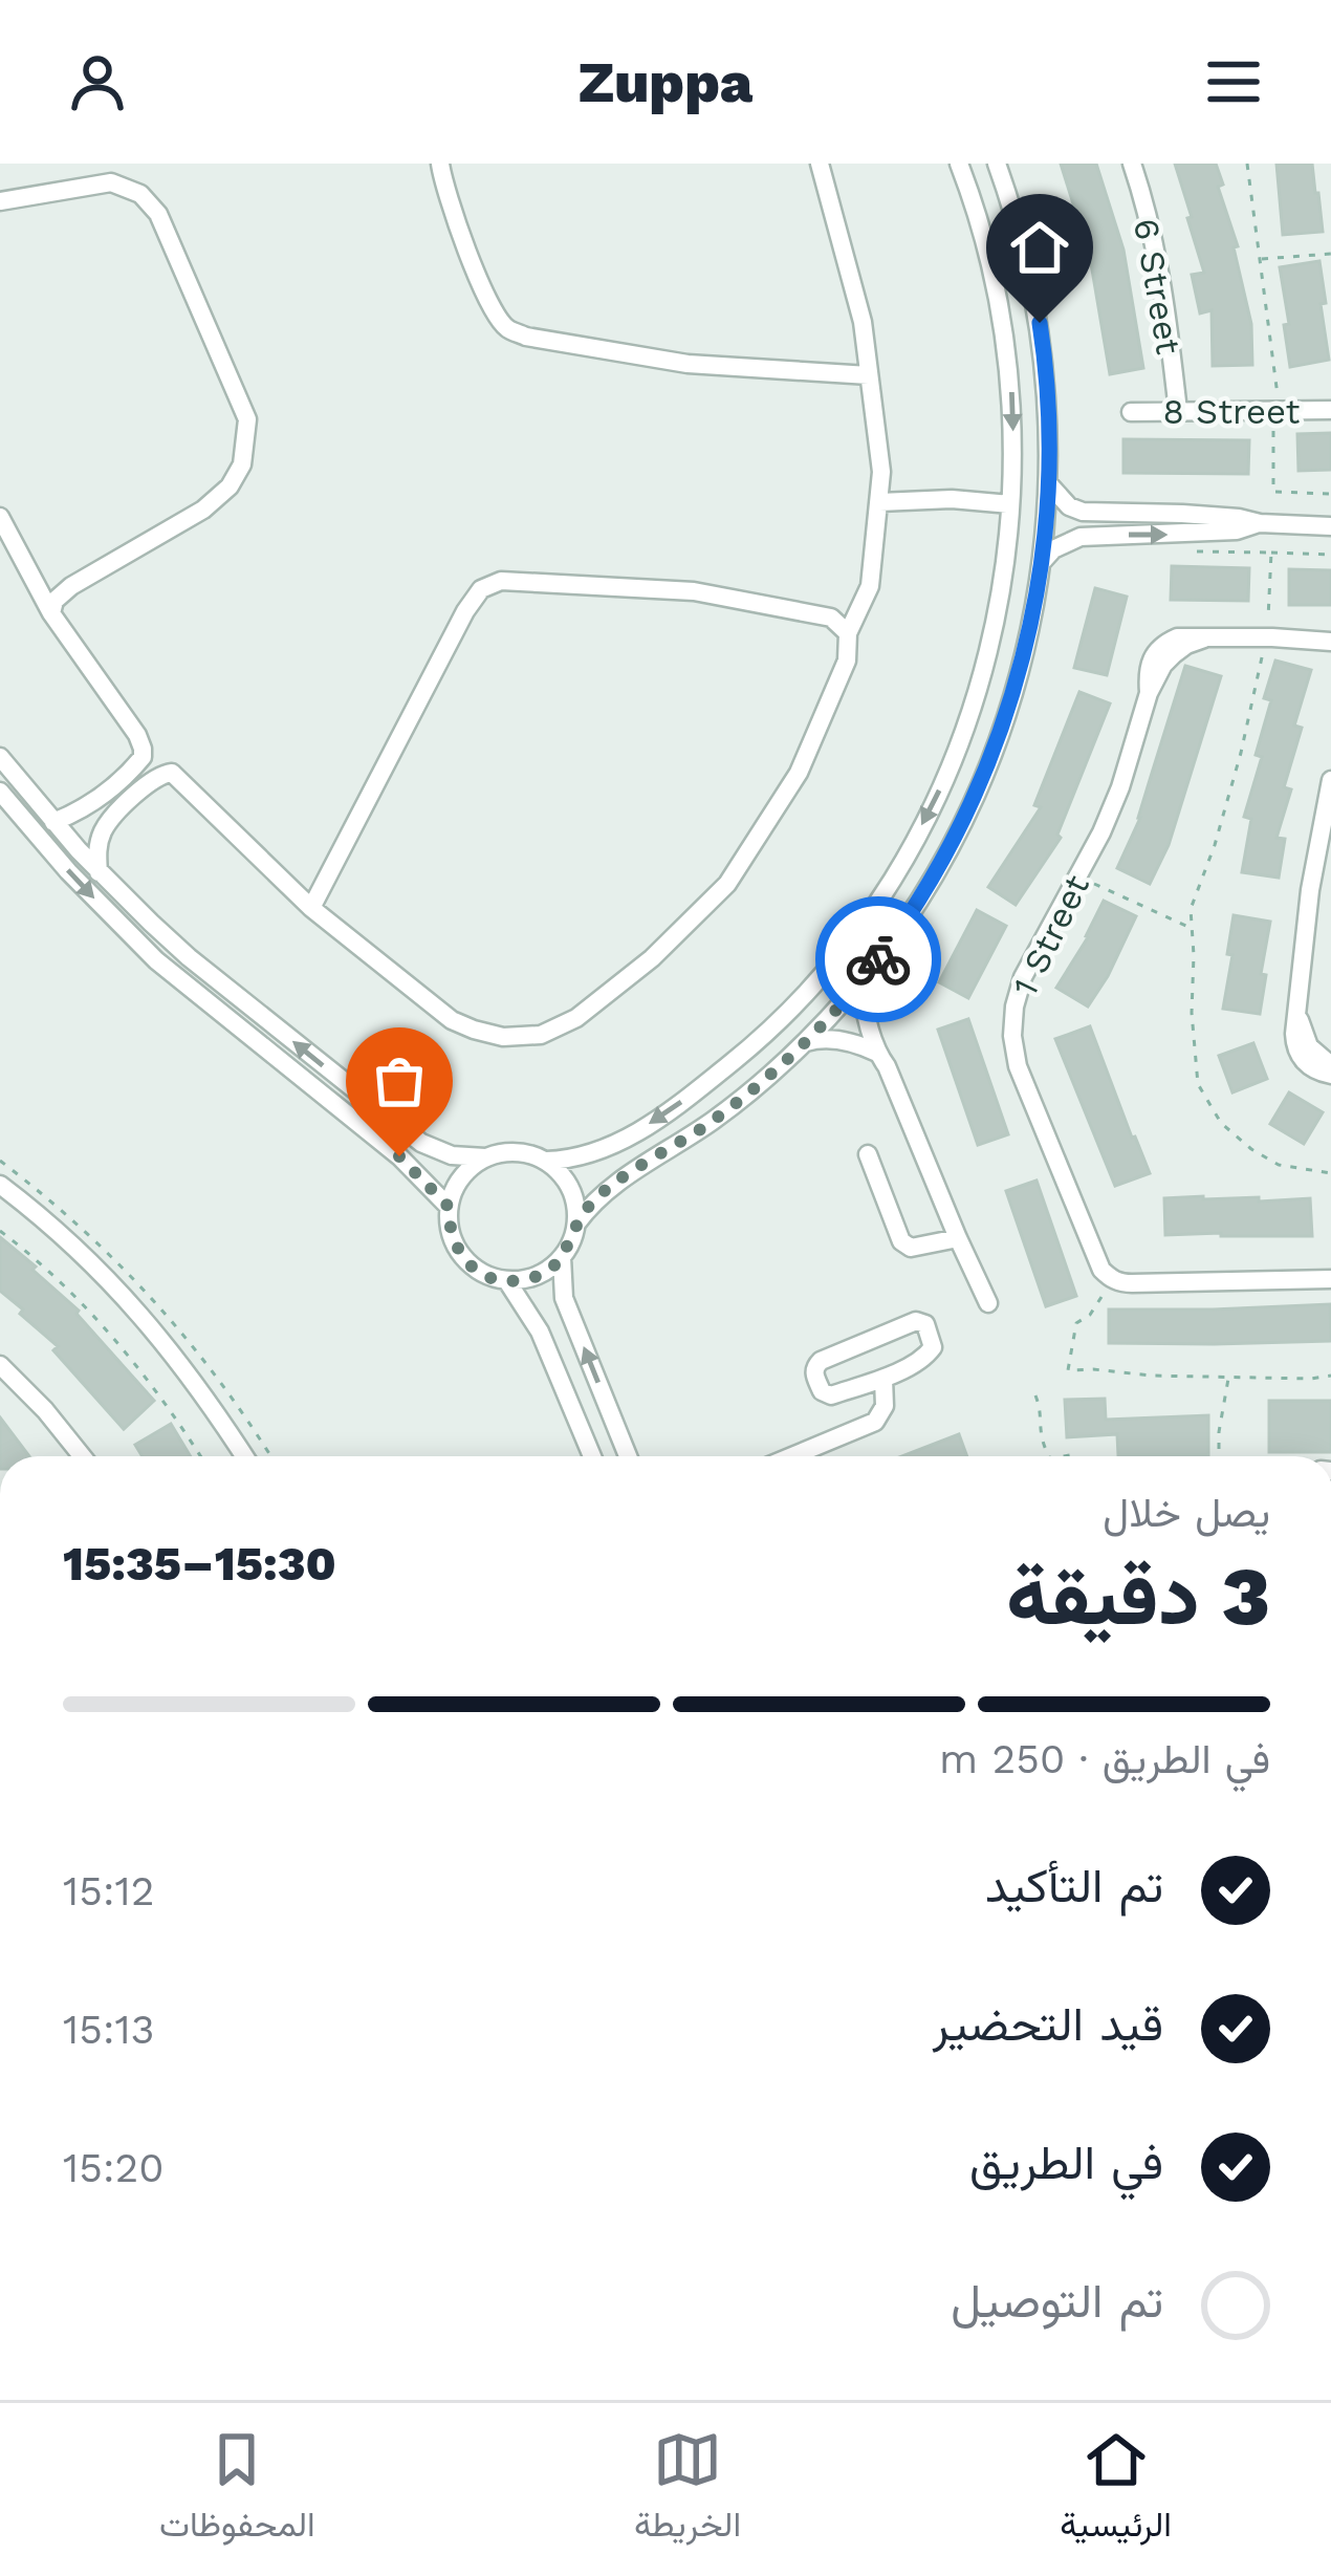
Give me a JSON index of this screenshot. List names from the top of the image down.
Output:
{
  "streets": {
    "street": ["6 Street", "8 Street", "1 Street"]
  },
  "crossings": [
    ["6 Street", "8 Street"]
  ],
  "page": {
    "header": "Zuppa",
    "heading": ["3 دقيقة", "يصل خلال", "15:30–15:35"],
    "bar": "في الطريق · 250 m",
    "list": [
      ["تم التأكيد", "15:12"],
      ["قيد التحضير", "15:13"],
      ["في الطريق", "15:20"],
      "تم التوصيل"
    ],
    "tabs": ["الرئيسية", "الخريطة", "المحفوظات"]
  }
}
